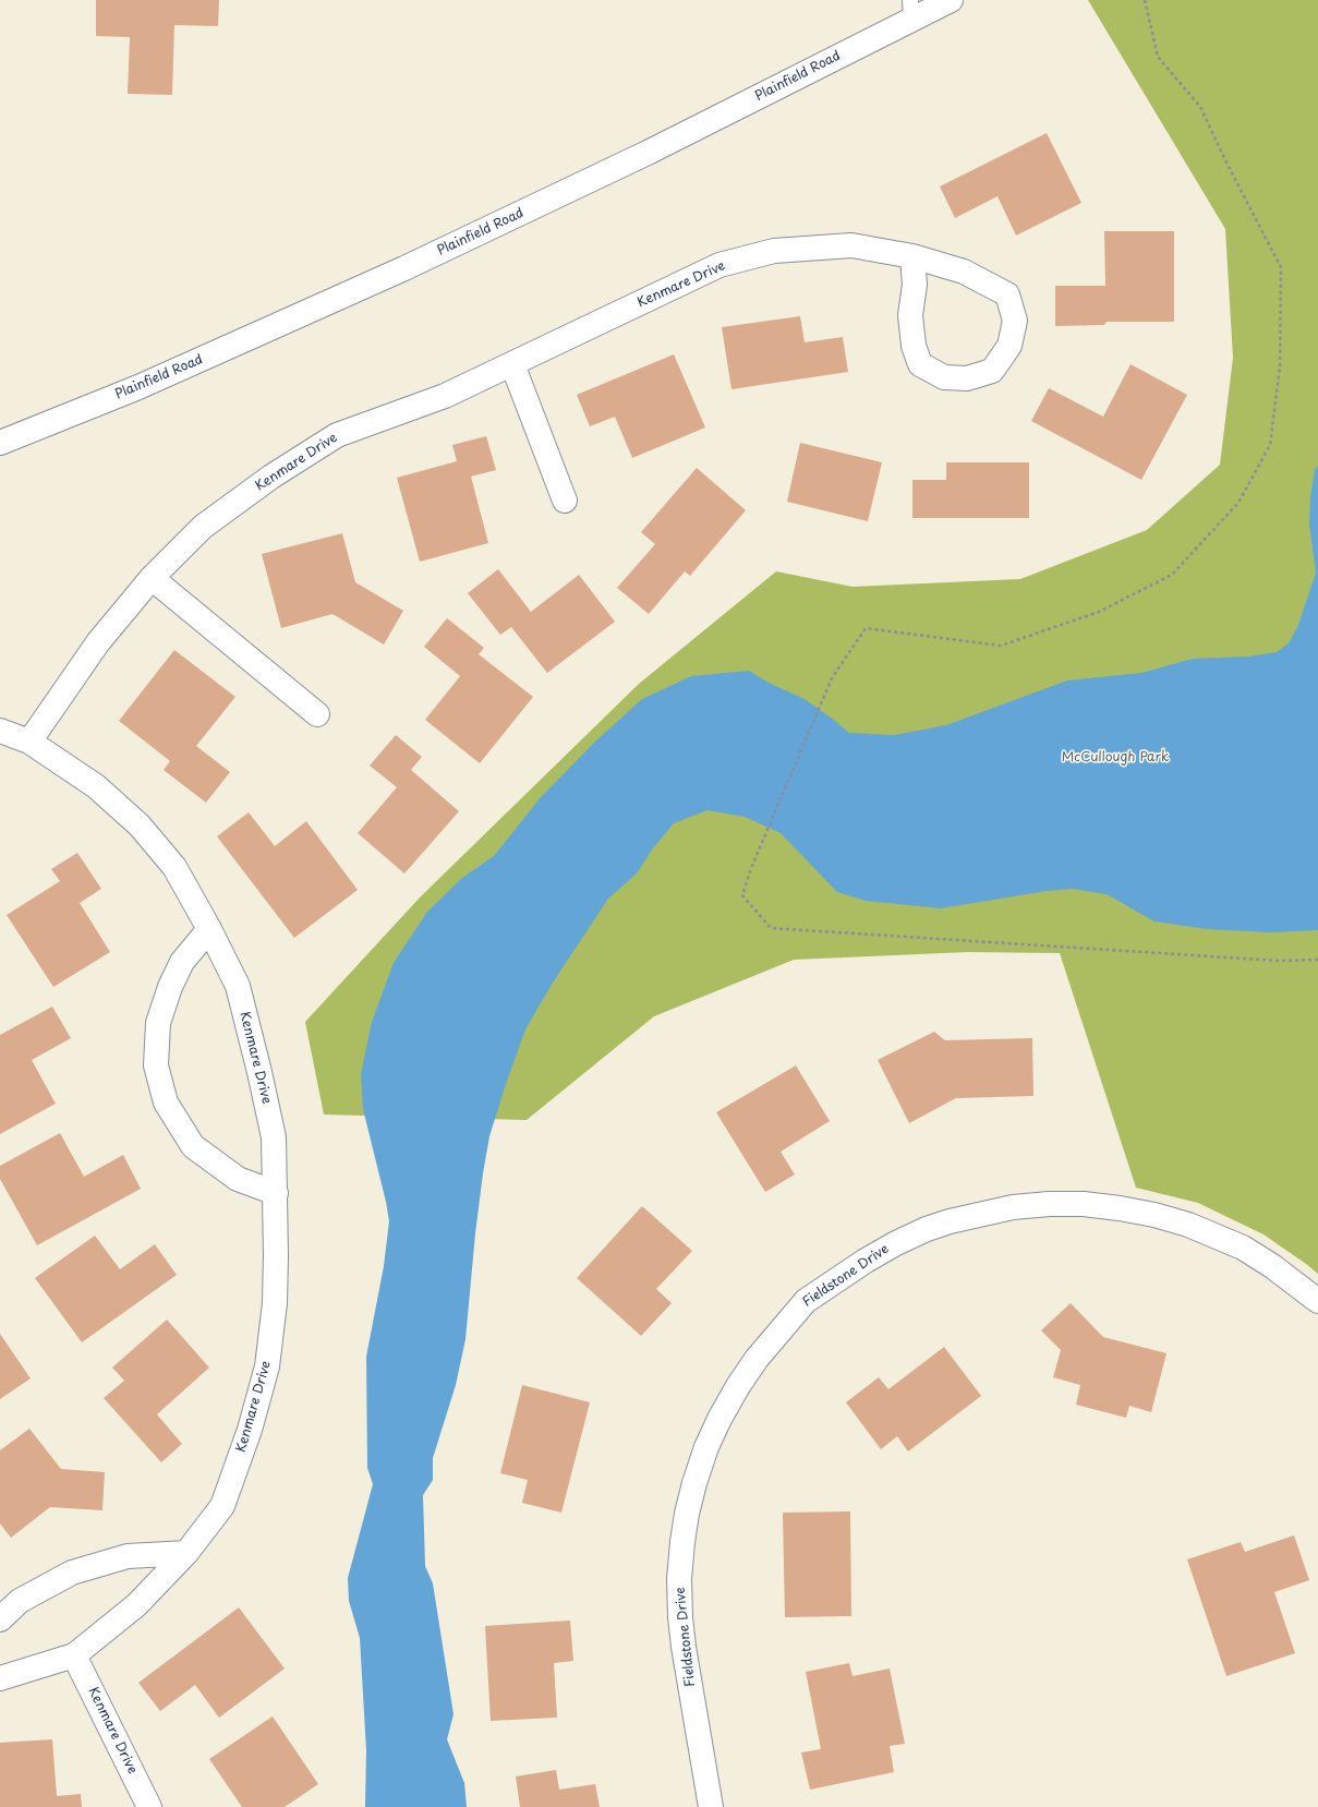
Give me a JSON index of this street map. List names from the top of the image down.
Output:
{
  "streets": {
    "street": ["Plainfield Road", "Kenmare Drive", "Fieldstone Drive"]
  },
  "parks": ["McCullough Park"]
}
